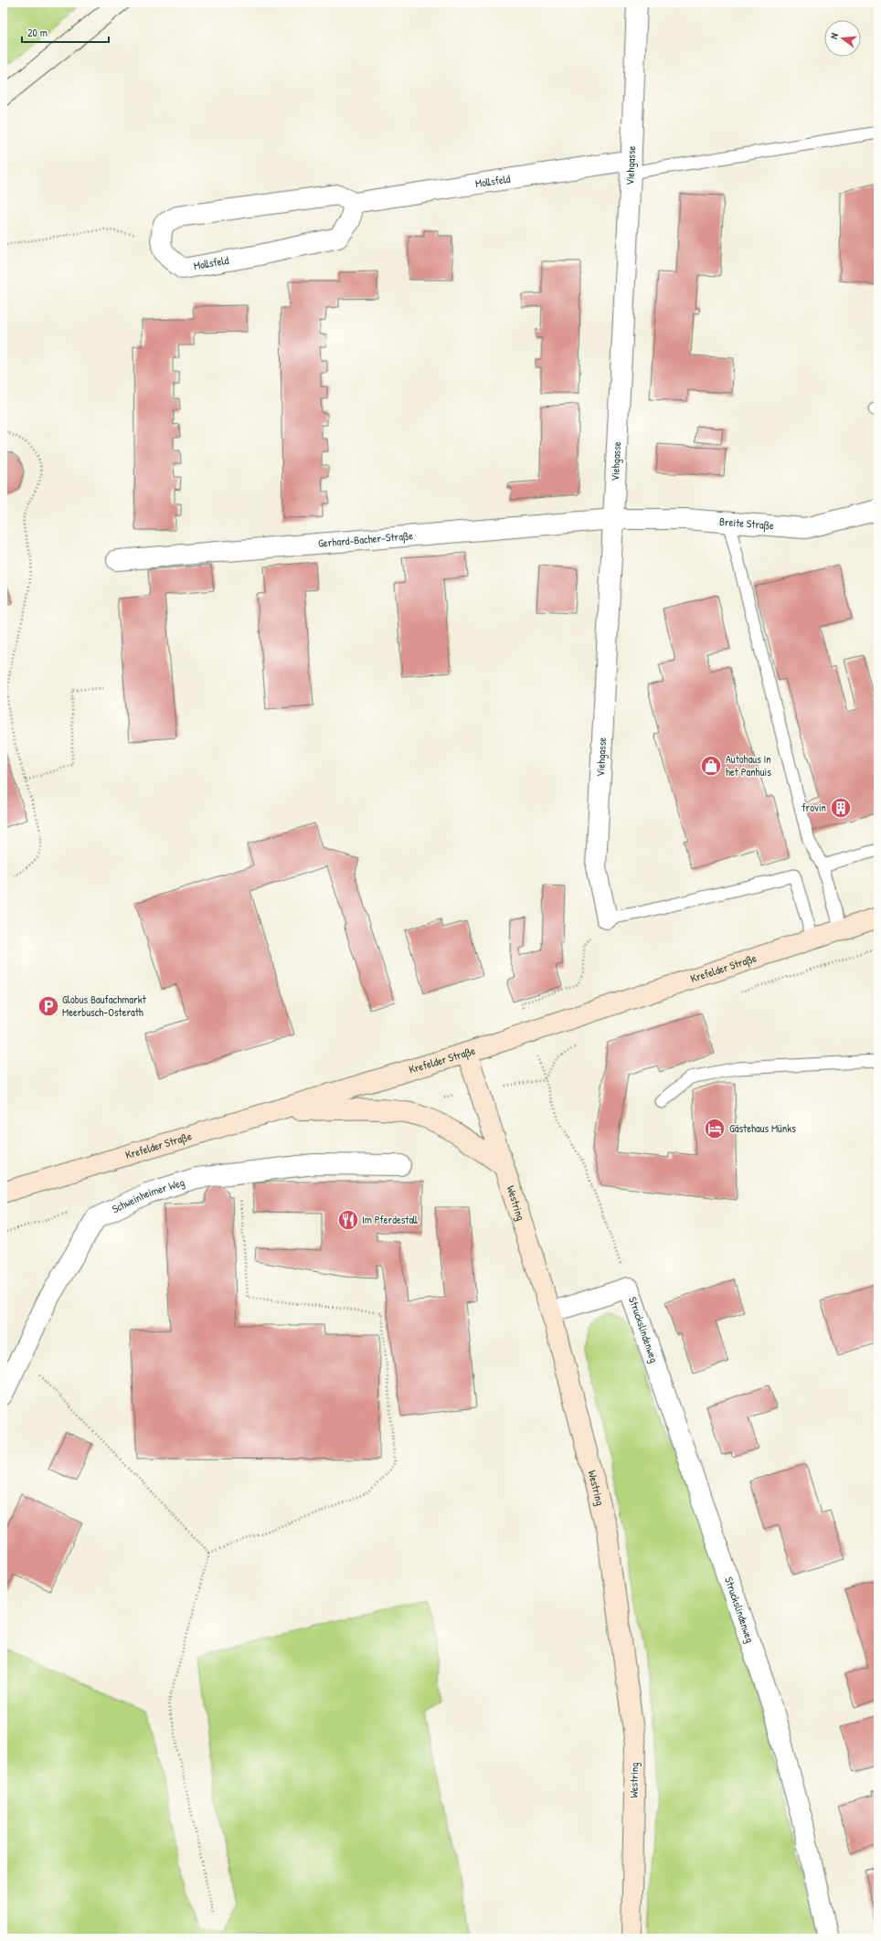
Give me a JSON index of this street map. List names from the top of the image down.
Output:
{
  "streets": {
    "main road": ["Krefelder Straße", "Westring"],
    "street": [
      "Viehgasse",
      "Mollsfeld",
      "Breite Straße",
      "Gerhard-Bacher-Straße",
      "Schweinheimer Weg",
      "Struckslindenweg"
    ]
  },
  "crossings": [
    ["Viehgasse", "Mollsfeld"],
    ["Viehgasse", "Breite Straße"],
    ["Viehgasse", "Gerhard-Bacher-Straße"],
    ["Viehgasse", "Struckslindenweg"],
    ["Breite Straße", "Gerhard-Bacher-Straße"],
    ["Krefelder Straße", "Westring"],
    ["Krefelder Straße", "Struckslindenweg"],
    ["Westring", "Struckslindenweg"]
  ],
  "places": {
    "shop": ["Autohaus In het Panhuis"],
    "building": ["frovin"],
    "parking": ["Globus Baufachmarkt Meerbusch-Osterath"],
    "hotel": ["Gästehaus Münks"],
    "restaurant": ["Im Pferdestall"]
  },
  "scale_bar": "20 m",
  "north": "left"
}
